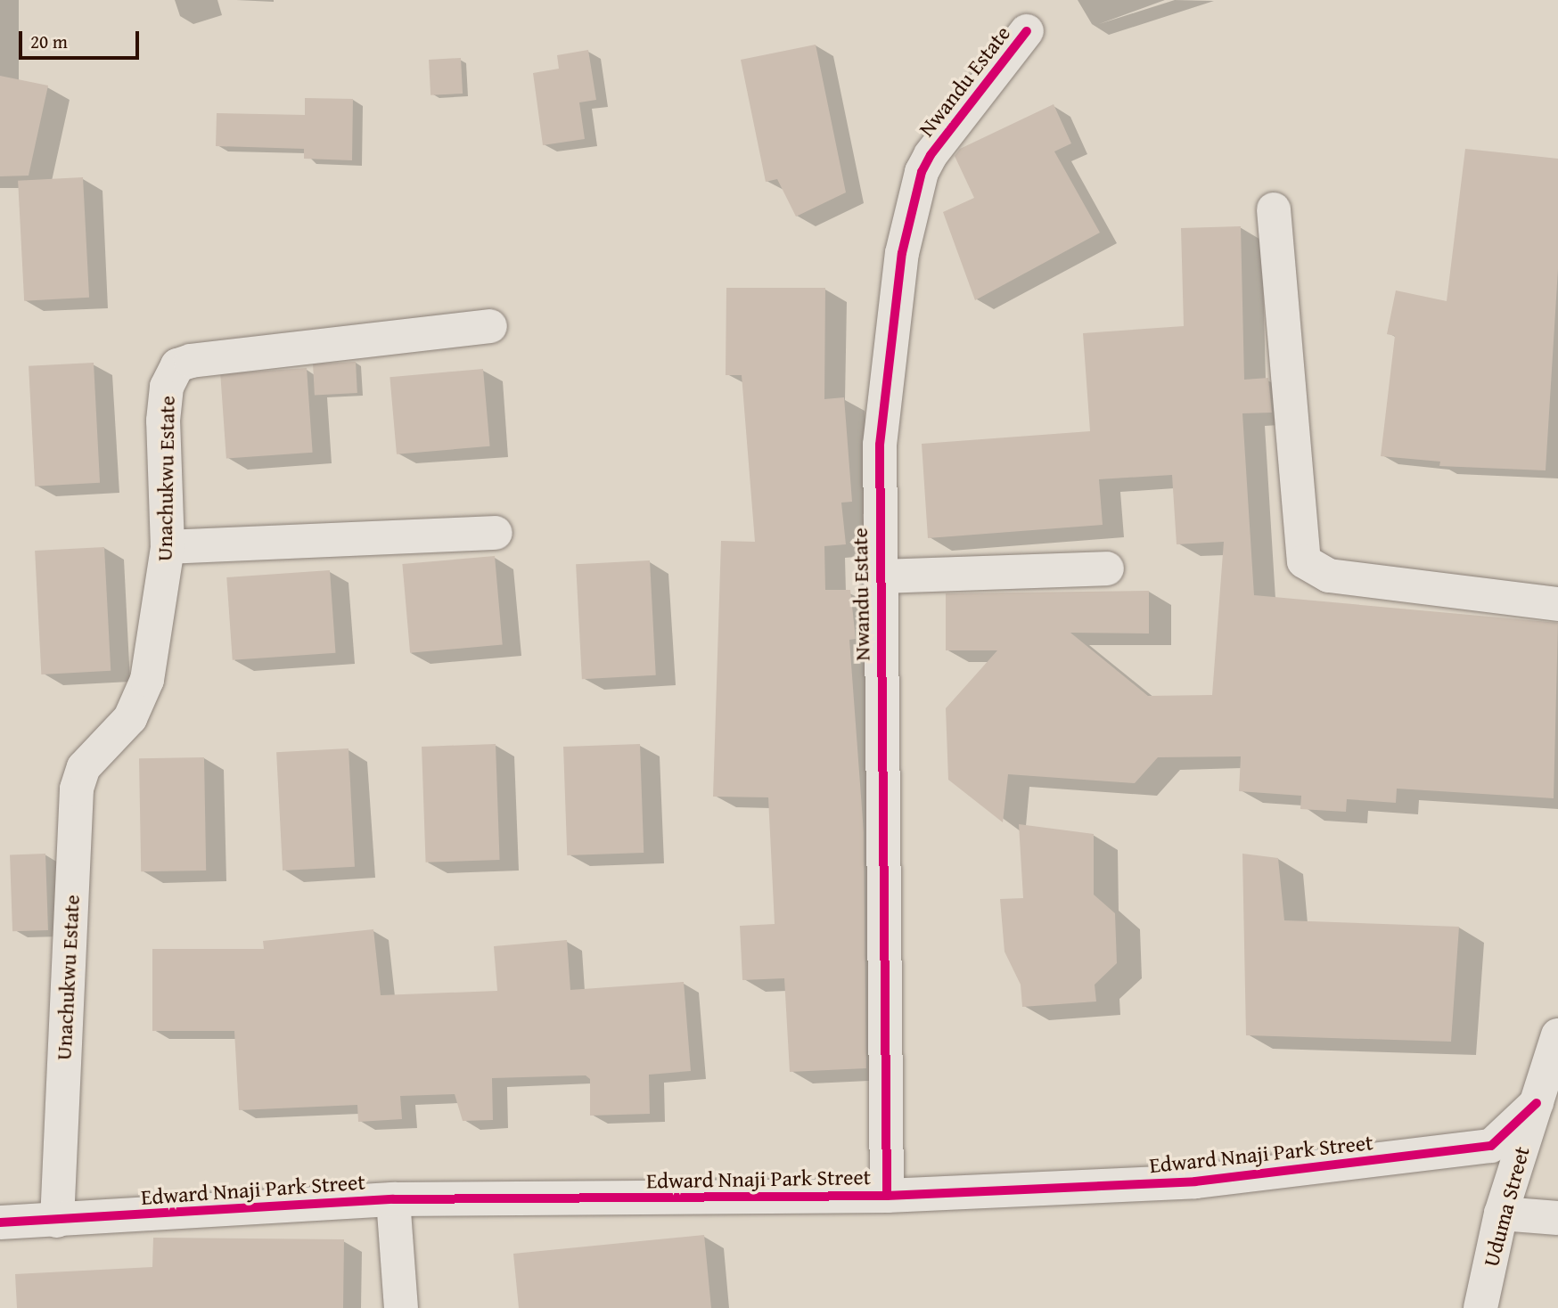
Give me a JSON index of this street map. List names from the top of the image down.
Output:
{
  "streets": {
    "street": [
      "Nwandu Estate",
      "Unachukwu Estate",
      "Edward Nnaji Park Street",
      "Uduma Street"
    ]
  },
  "crossings": [
    ["Nwandu Estate", "Edward Nnaji Park Street"],
    ["Unachukwu Estate", "Edward Nnaji Park Street"],
    ["Edward Nnaji Park Street", "Uduma Street"]
  ],
  "scale_bar": "20 m"
}
